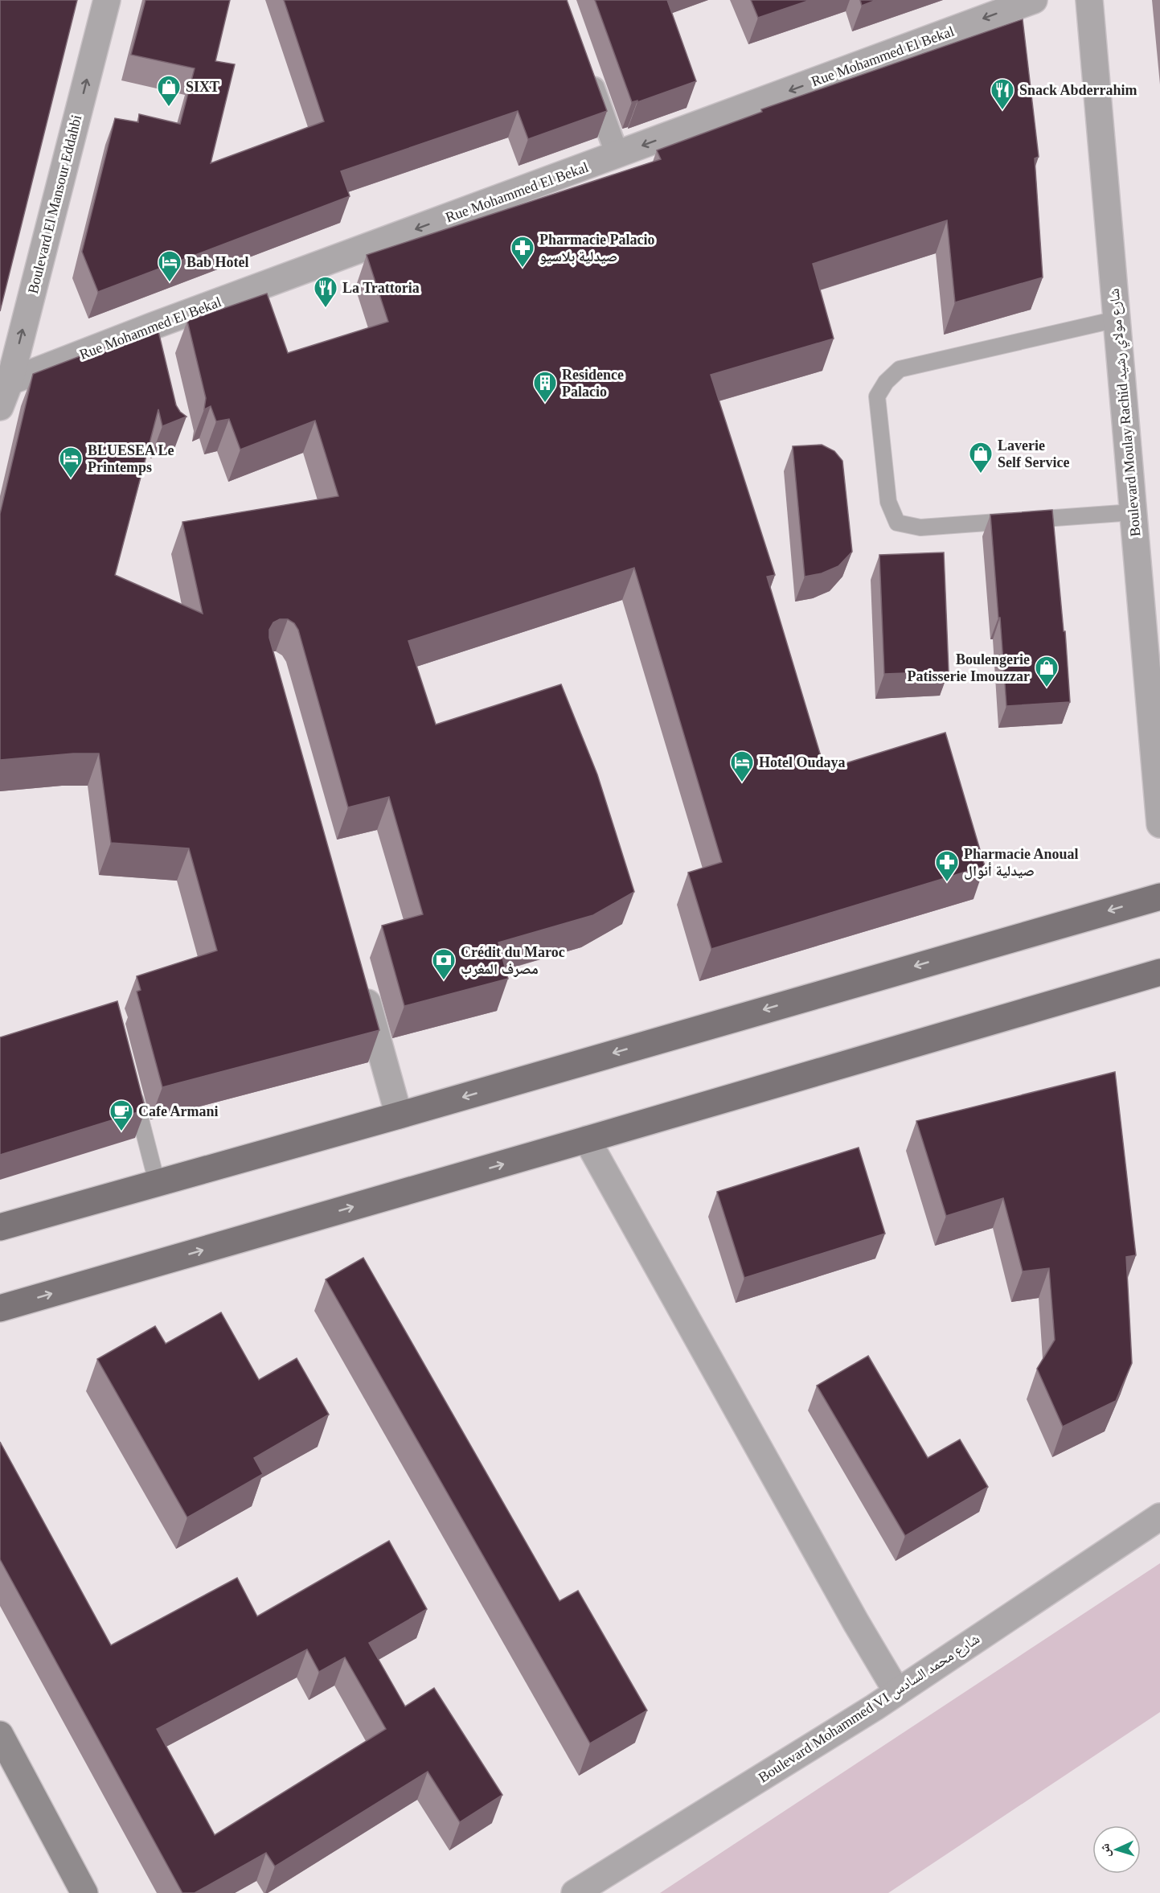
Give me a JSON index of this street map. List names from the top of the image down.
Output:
{
  "streets": {
    "street": [
      "Rue Mohammed El Bekal",
      "Boulevard El Mansour Eddahbi",
      "Boulevard Moulay Rachid شارع مولاي رشيد",
      "Boulevard Mohammed VI شارع محمد السادس"
    ]
  },
  "crossings": [
    ["Rue Mohammed El Bekal", "Boulevard El Mansour Eddahbi"]
  ],
  "one_way": ["Rue Mohammed El Bekal", "Boulevard El Mansour Eddahbi"],
  "places": {
    "shop": ["SIXT", "Laverie Self Service", "Boulengerie Patisserie Imouzzar"],
    "restaurant": ["Snack Abderrahim", "La Trattoria"],
    "pharmacy": ["Pharmacie Palacio صيدلية بلاسيو", "Pharmacie Anoual صيدلية أنوال"],
    "hotel": ["Bab Hotel", "BLUESEA Le Printemps", "Hotel Oudaya"],
    "building": ["Residence Palacio"],
    "bank": ["Crédit du Maroc مصرف المغرب"],
    "cafe": ["Cafe Armani"]
  },
  "north": "left"
}
